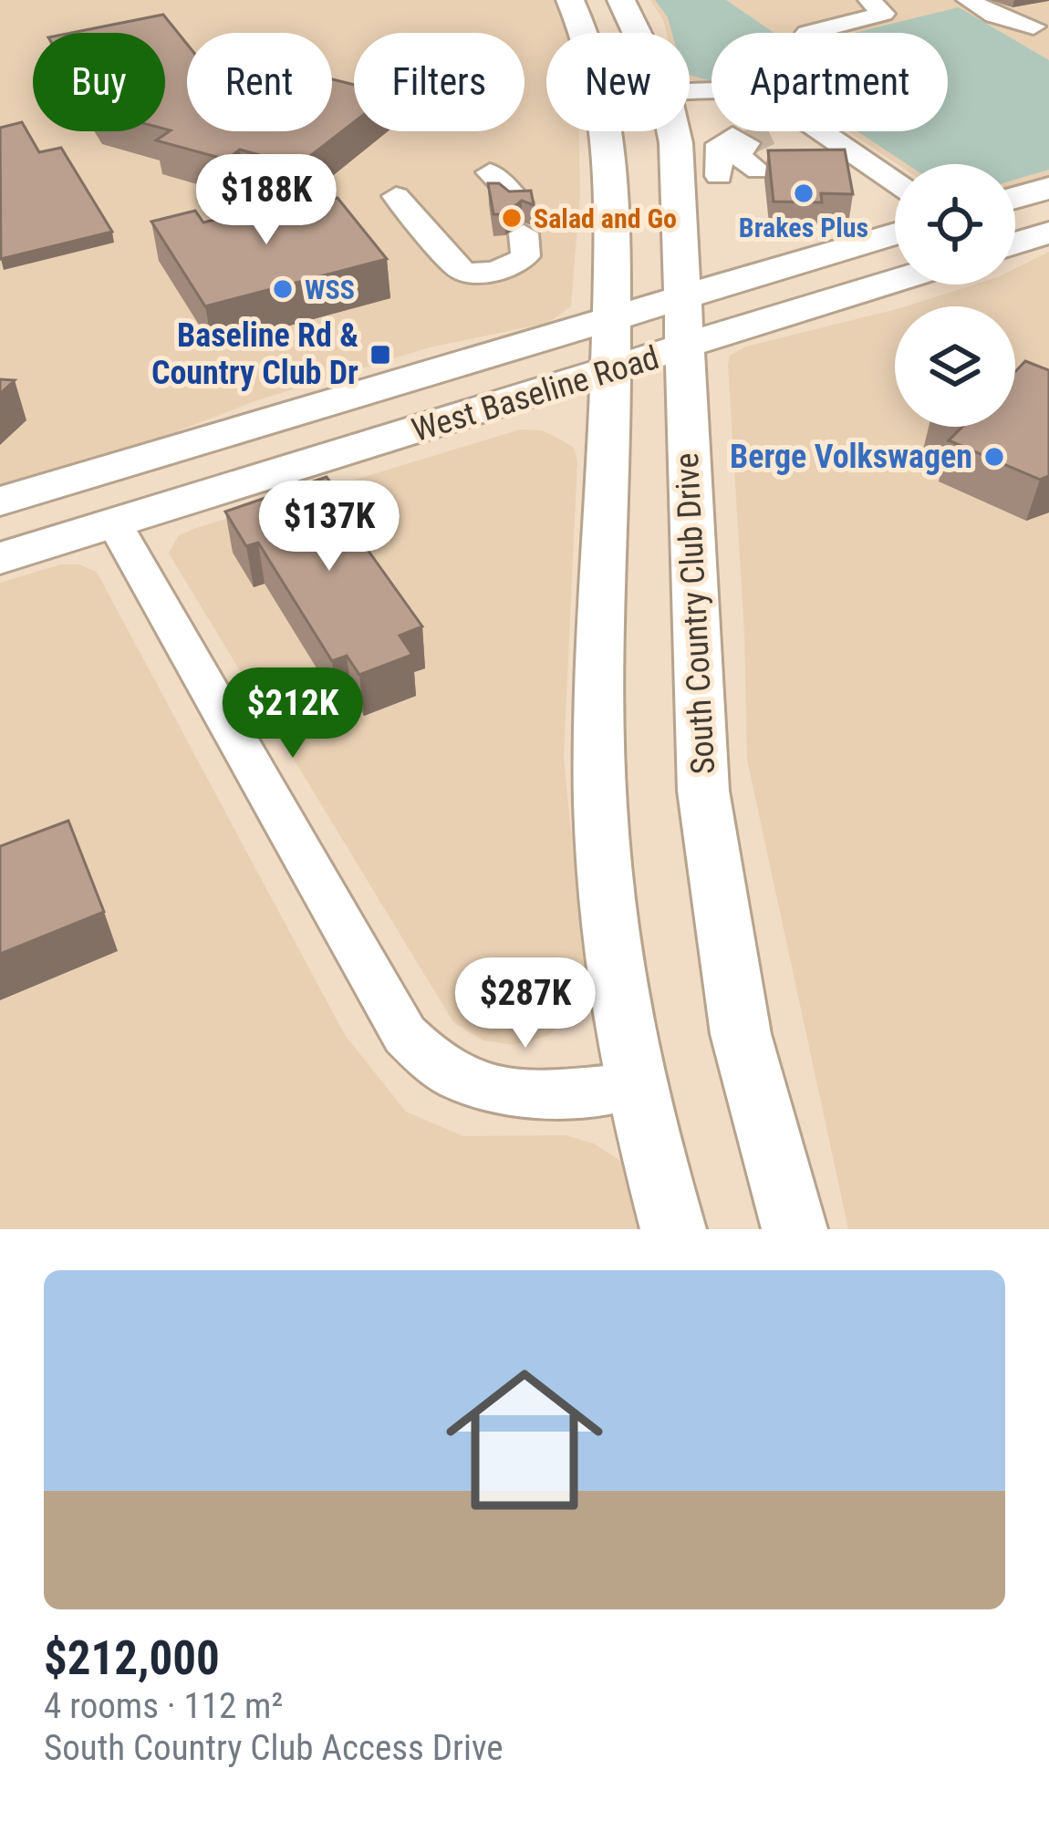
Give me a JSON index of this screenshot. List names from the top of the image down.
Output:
{
  "streets": {
    "main road": ["West Baseline Road", "South Country Club Drive"]
  },
  "crossings": [
    ["West Baseline Road", "South Country Club Drive"]
  ],
  "places": {
    "other": [
      "Brakes Plus",
      "Salad and Go",
      "WSS",
      "Berge Volkswagen"
    ],
    "transit": ["Baseline Rd & Country Club Dr"]
  },
  "page": {
    "chip": [
      "Buy",
      "Rent",
      "Filters",
      "New",
      "Apartment"
    ],
    "price": [
      "$188K",
      "$137K",
      "$212K",
      "$287K"
    ],
    "list": [
      {
        "name": "$212,000",
        "note": "4 rooms · 112 m² · South Country Club Access Drive"
      }
    ]
  }
}
